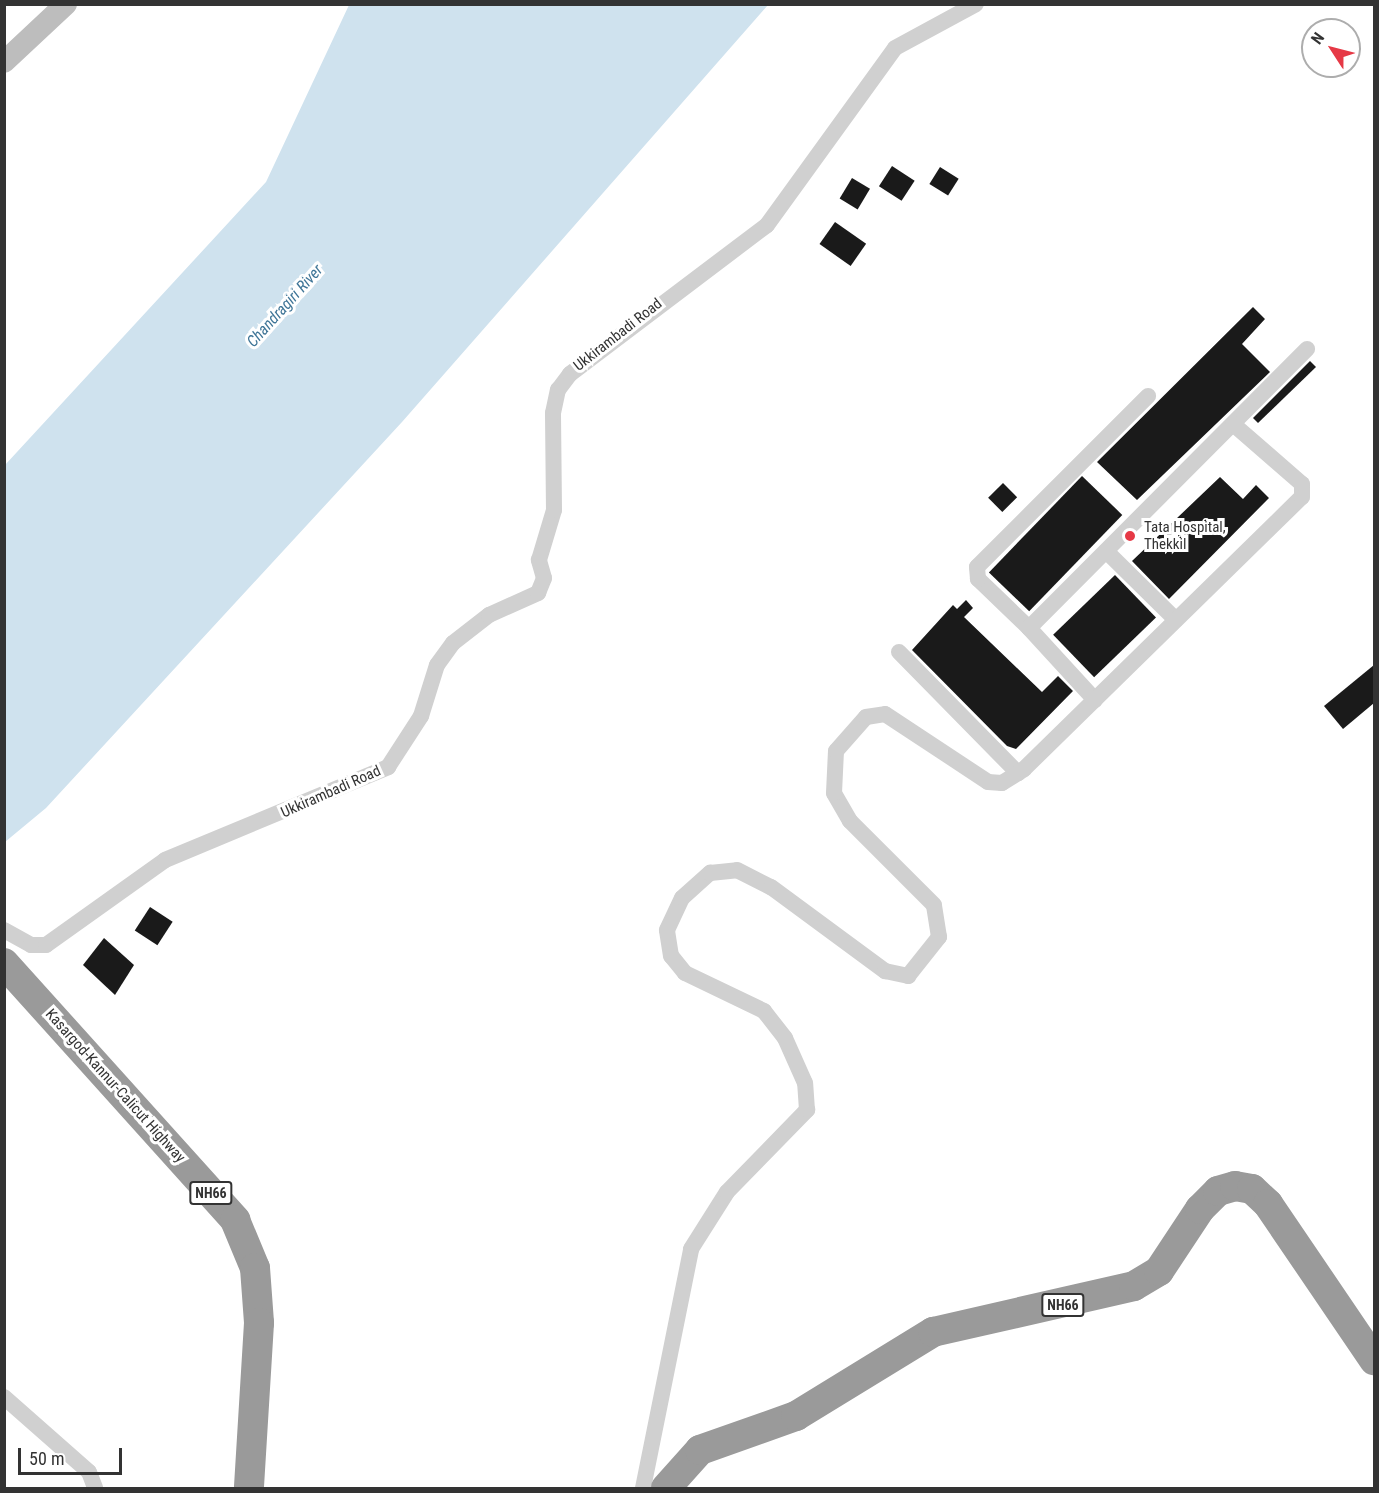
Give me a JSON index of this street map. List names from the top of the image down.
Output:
{
  "streets": {
    "highway": ["Kasargod-Kannur-Calicut Highway", "NH66"],
    "street": ["Ukkirambadi Road"]
  },
  "water": ["Chandragiri River"],
  "places": ["Tata Hospital, Thekkil"],
  "scale_bar": "50 m",
  "north": "top left"
}
